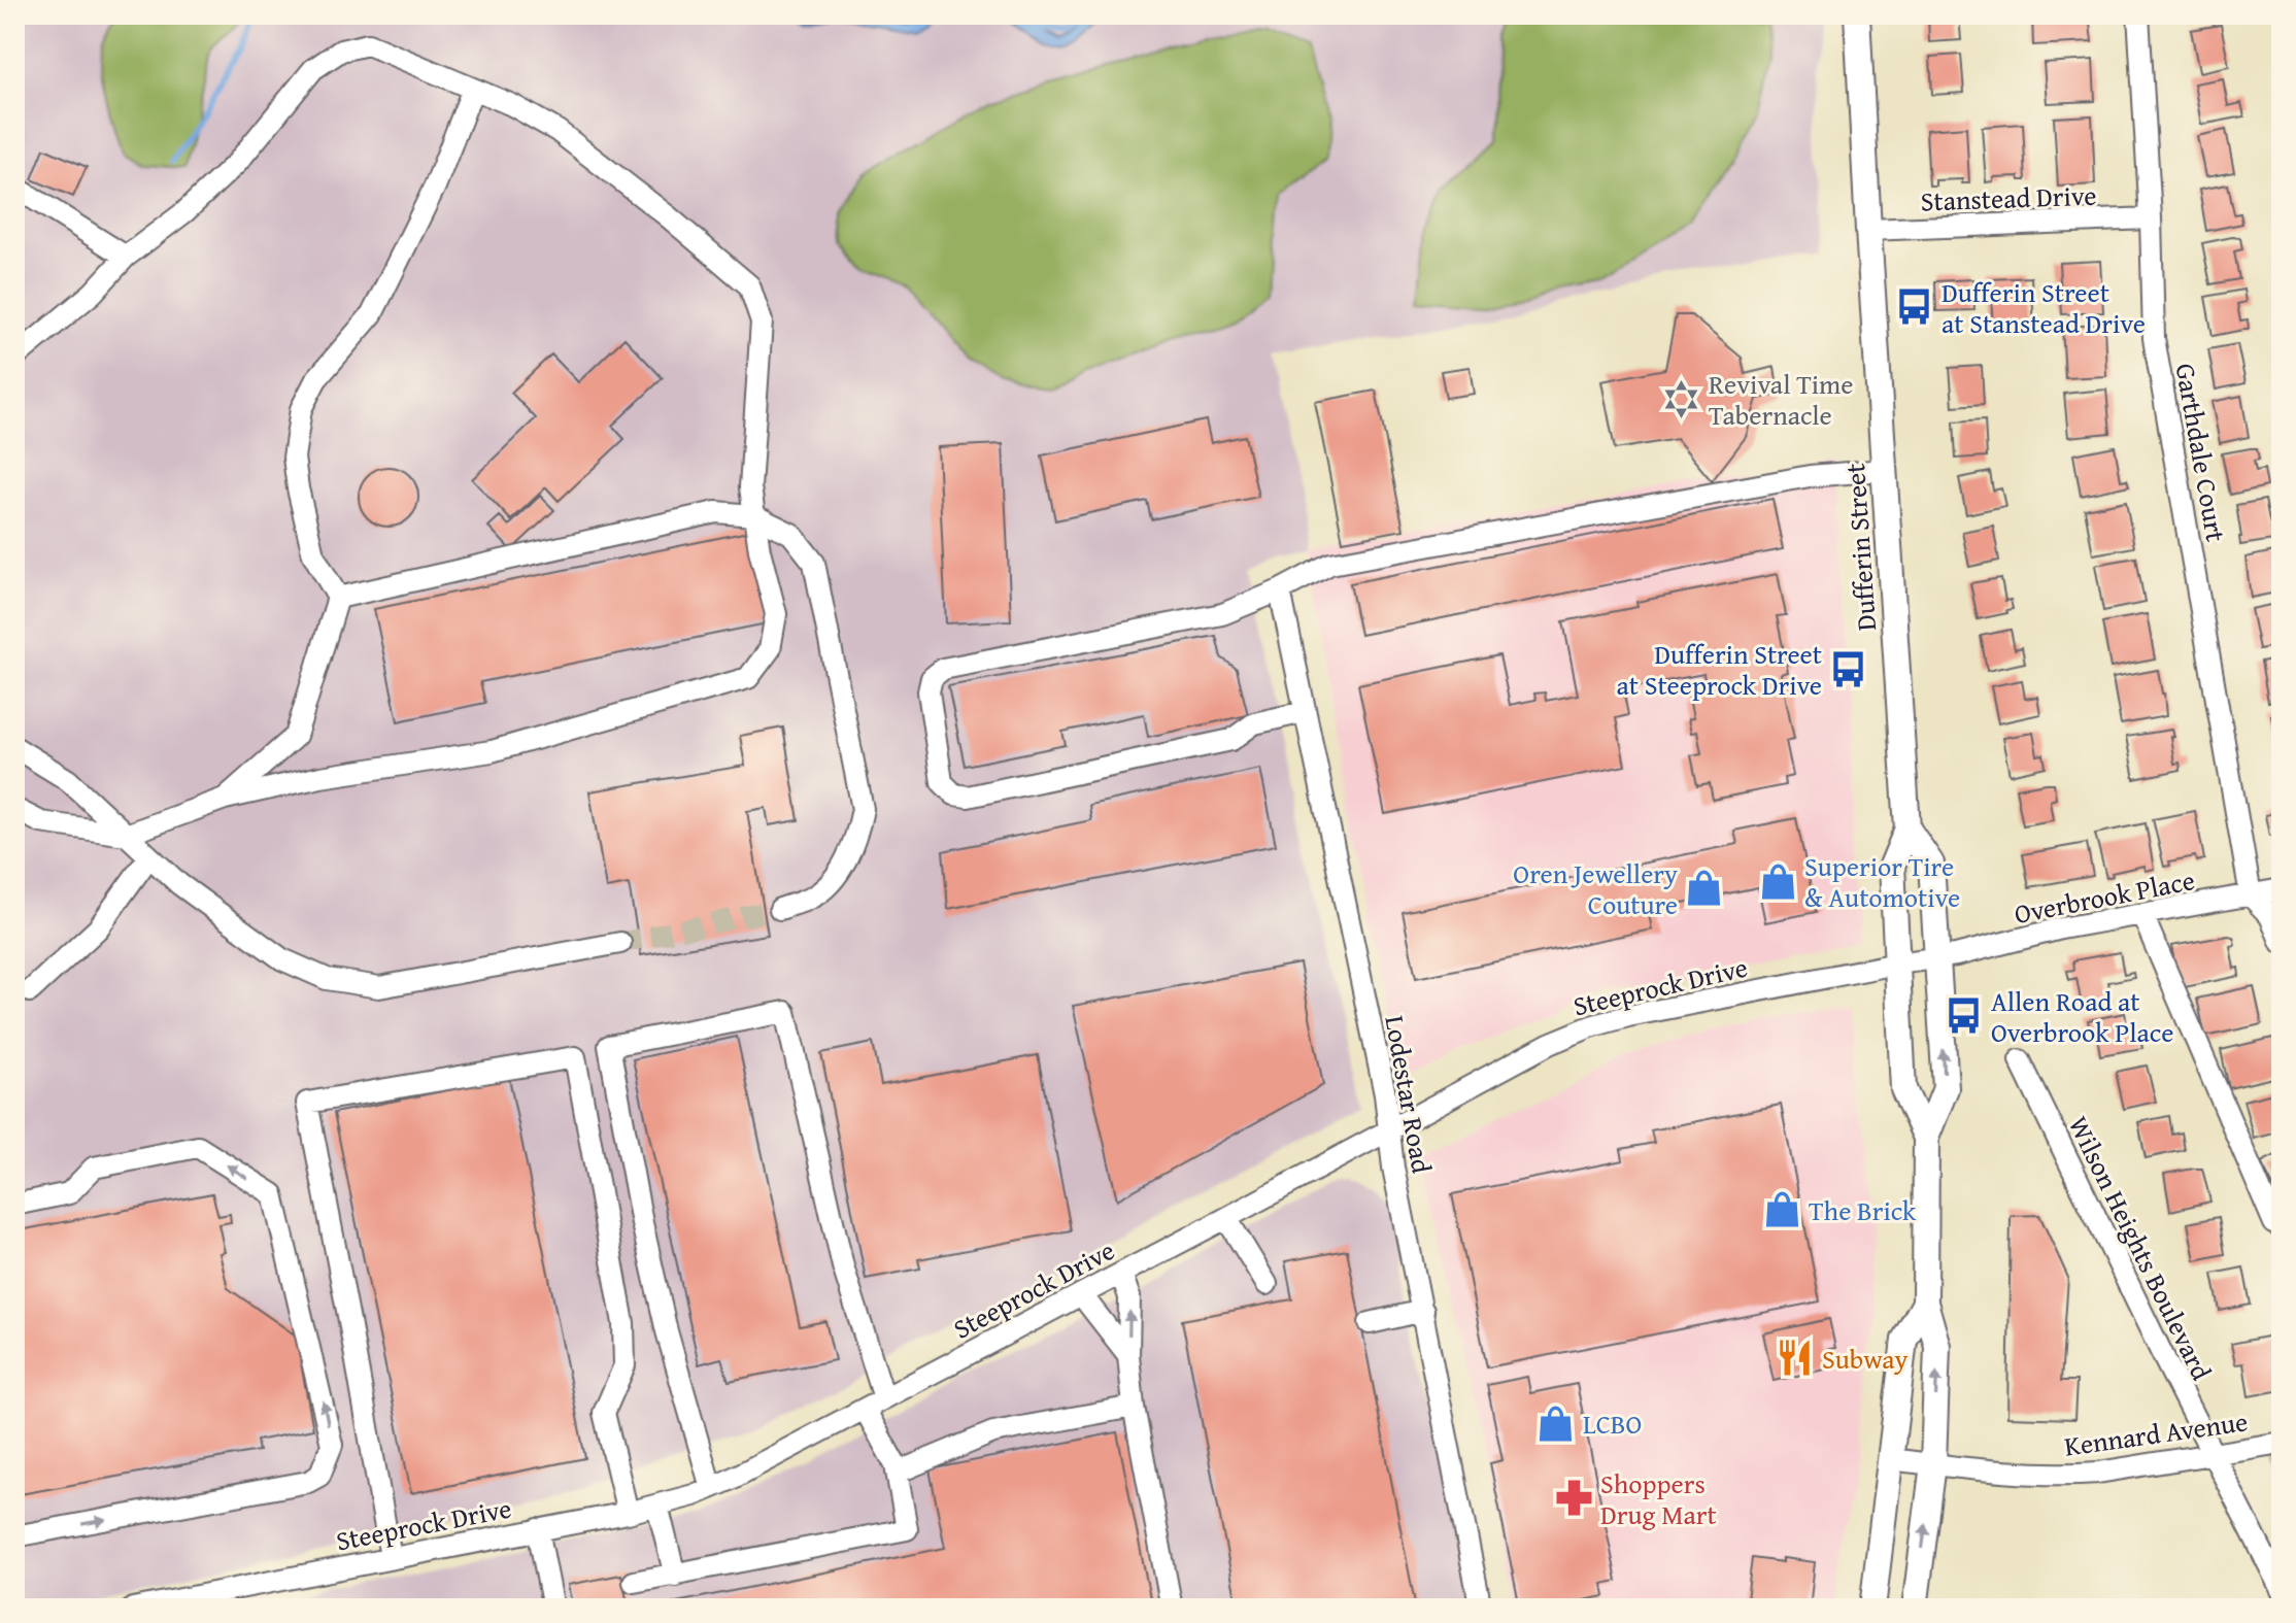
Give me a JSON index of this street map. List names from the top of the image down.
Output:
{
  "streets": {
    "main road": ["Dufferin Street"],
    "street": [
      "Stanstead Drive",
      "Garthdale Court",
      "Overbrook Place",
      "Steeprock Drive",
      "Lodestar Road",
      "Wilson Heights Boulevard",
      "Kennard Avenue"
    ]
  },
  "crossings": [
    ["Stanstead Drive", "Garthdale Court"],
    ["Stanstead Drive", "Dufferin Street"],
    ["Garthdale Court", "Overbrook Place"],
    ["Dufferin Street", "Overbrook Place"],
    ["Dufferin Street", "Steeprock Drive"],
    ["Dufferin Street", "Kennard Avenue"],
    ["Overbrook Place", "Steeprock Drive"],
    ["Steeprock Drive", "Lodestar Road"],
    ["Wilson Heights Boulevard", "Kennard Avenue"]
  ],
  "places": {
    "bus stop": ["Dufferin Street at Stanstead Drive", "Dufferin Street at Steeprock Drive", "Allen Road at Overbrook Place"],
    "synagogue": ["Revival Time Tabernacle"],
    "shop": [
      "Superior Tire & Automotive",
      "Oren Jewellery Couture",
      "The Brick",
      "LCBO"
    ],
    "restaurant": ["Subway"],
    "pharmacy": ["Shoppers Drug Mart"]
  }
}
